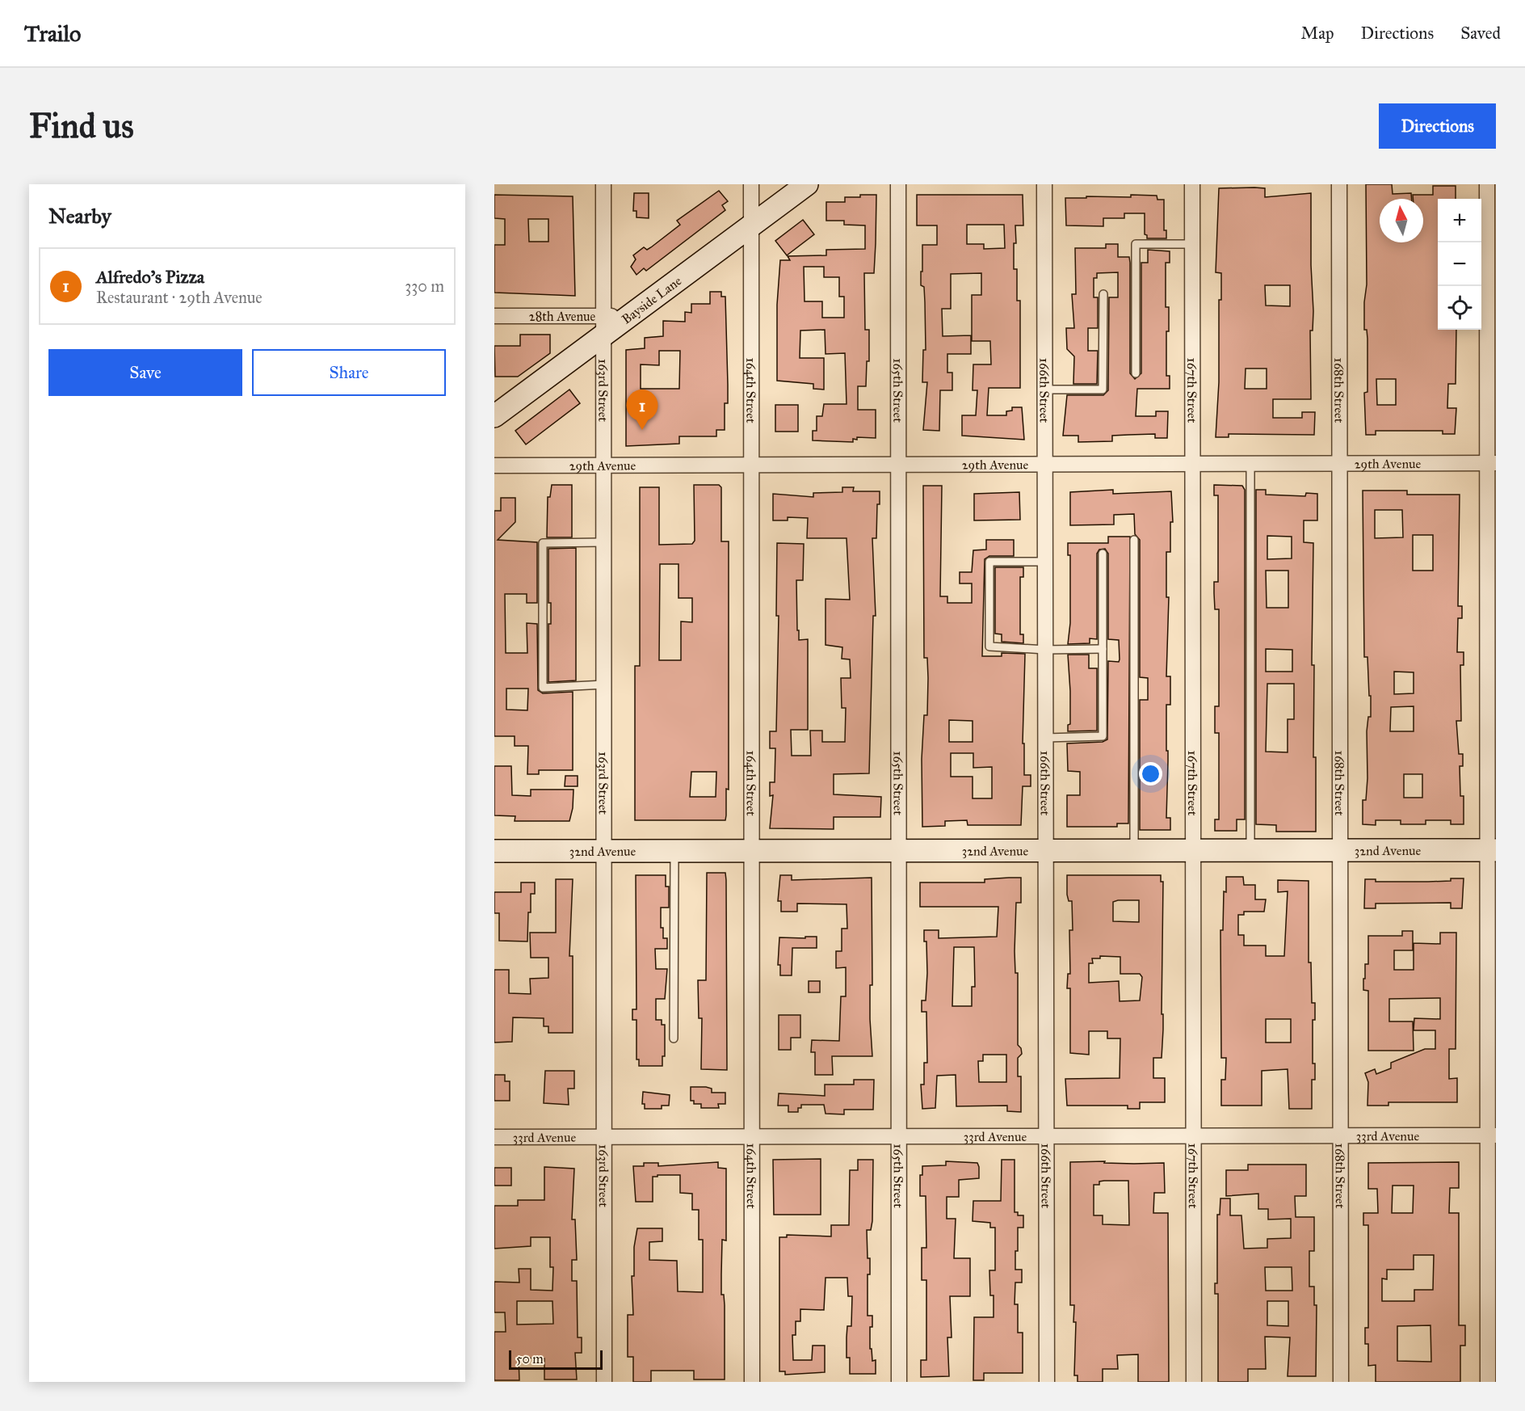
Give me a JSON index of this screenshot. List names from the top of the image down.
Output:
{
  "streets": {
    "street": [
      "Bayside Lane",
      "28th Avenue",
      "163rd Street",
      "164th Street",
      "165th Street",
      "166th Street",
      "167th Street",
      "168th Street",
      "29th Avenue",
      "32nd Avenue",
      "33rd Avenue"
    ]
  },
  "crossings": [
    ["Bayside Lane", "28th Avenue"],
    ["Bayside Lane", "163rd Street"],
    ["Bayside Lane", "164th Street"],
    ["28th Avenue", "163rd Street"],
    ["163rd Street", "29th Avenue"],
    ["163rd Street", "32nd Avenue"],
    ["163rd Street", "33rd Avenue"],
    ["164th Street", "29th Avenue"],
    ["164th Street", "32nd Avenue"],
    ["164th Street", "33rd Avenue"],
    ["165th Street", "29th Avenue"],
    ["165th Street", "32nd Avenue"],
    ["165th Street", "33rd Avenue"],
    ["166th Street", "29th Avenue"],
    ["166th Street", "32nd Avenue"],
    ["166th Street", "33rd Avenue"],
    ["167th Street", "29th Avenue"],
    ["167th Street", "32nd Avenue"],
    ["167th Street", "33rd Avenue"],
    ["168th Street", "29th Avenue"],
    ["168th Street", "32nd Avenue"],
    ["168th Street", "33rd Avenue"]
  ],
  "scale_bar": "50 m",
  "north": "top",
  "page": {
    "header": "Trailo",
    "nav": ["Map", "Directions", "Saved"],
    "buttons": [
      "Directions",
      ["Save", "Share"]
    ],
    "title": "Find us",
    "heading": "Nearby",
    "map_buttons": ["+", "−"],
    "list": [
      {
        "mark": "1",
        "name": "Alfredo's Pizza",
        "note": "Restaurant · 29th Avenue",
        "value": "330 m"
      }
    ],
    "pins": "1",
    "scale": "50 m"
  }
}
